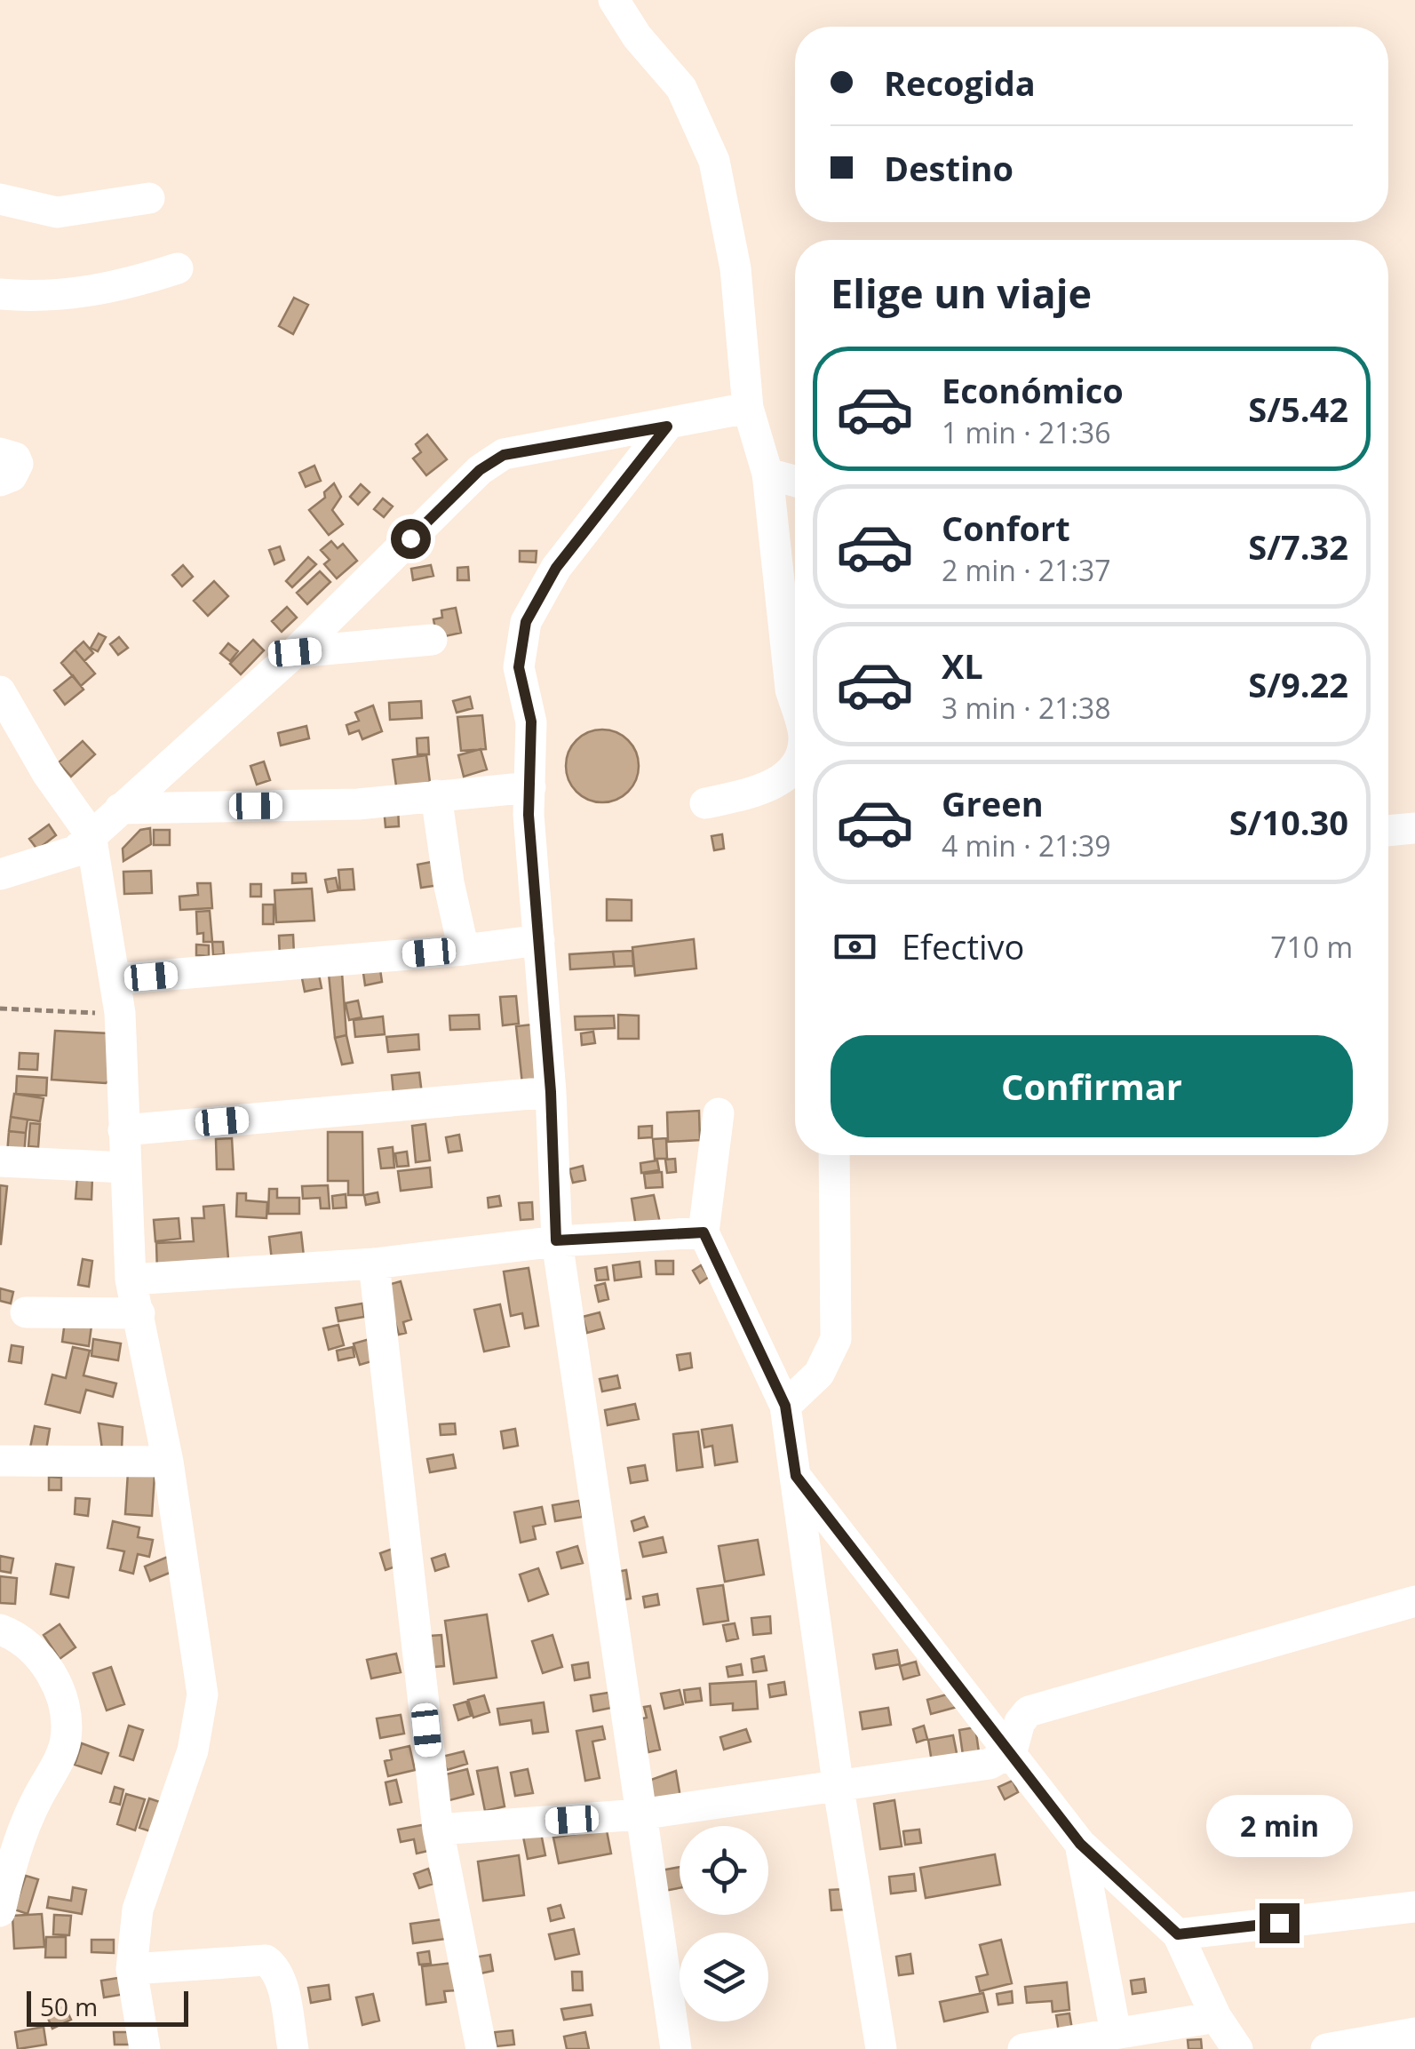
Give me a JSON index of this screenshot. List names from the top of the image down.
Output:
{
  "scale_bar": "50 m",
  "page": {
    "banner": ["Recogida", "Destino"],
    "heading": "Elige un viaje",
    "list": [
      {
        "name": "Económico",
        "note": "1 min · 21:36",
        "value": "S/5.42"
      },
      {
        "name": "Confort",
        "note": "2 min · 21:37",
        "value": "S/7.32"
      },
      {
        "name": "XL",
        "note": "3 min · 21:38",
        "value": "S/9.22"
      },
      {
        "name": "Green",
        "note": "4 min · 21:39",
        "value": "S/10.30"
      }
    ],
    "pay": ["Efectivo", "710 m"],
    "buttons": "Confirmar",
    "bubble": "2 min",
    "scale": "50 m"
  }
}
